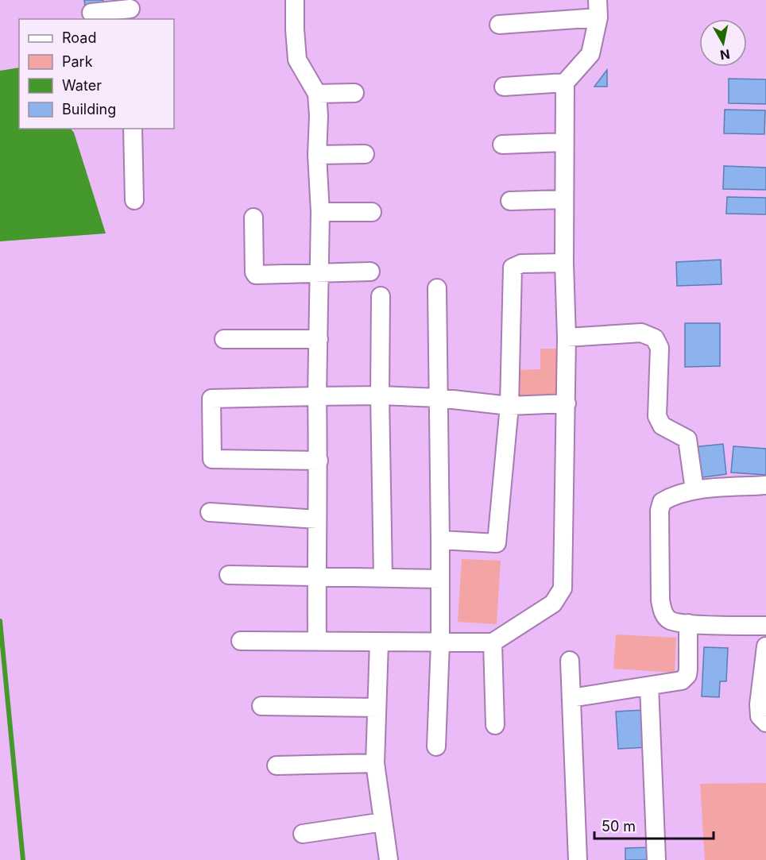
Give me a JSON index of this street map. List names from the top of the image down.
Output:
{
  "legend": [
    "Road",
    "Park",
    "Water",
    "Building"
  ],
  "scale_bar": "50 m",
  "north": "bottom"
}
